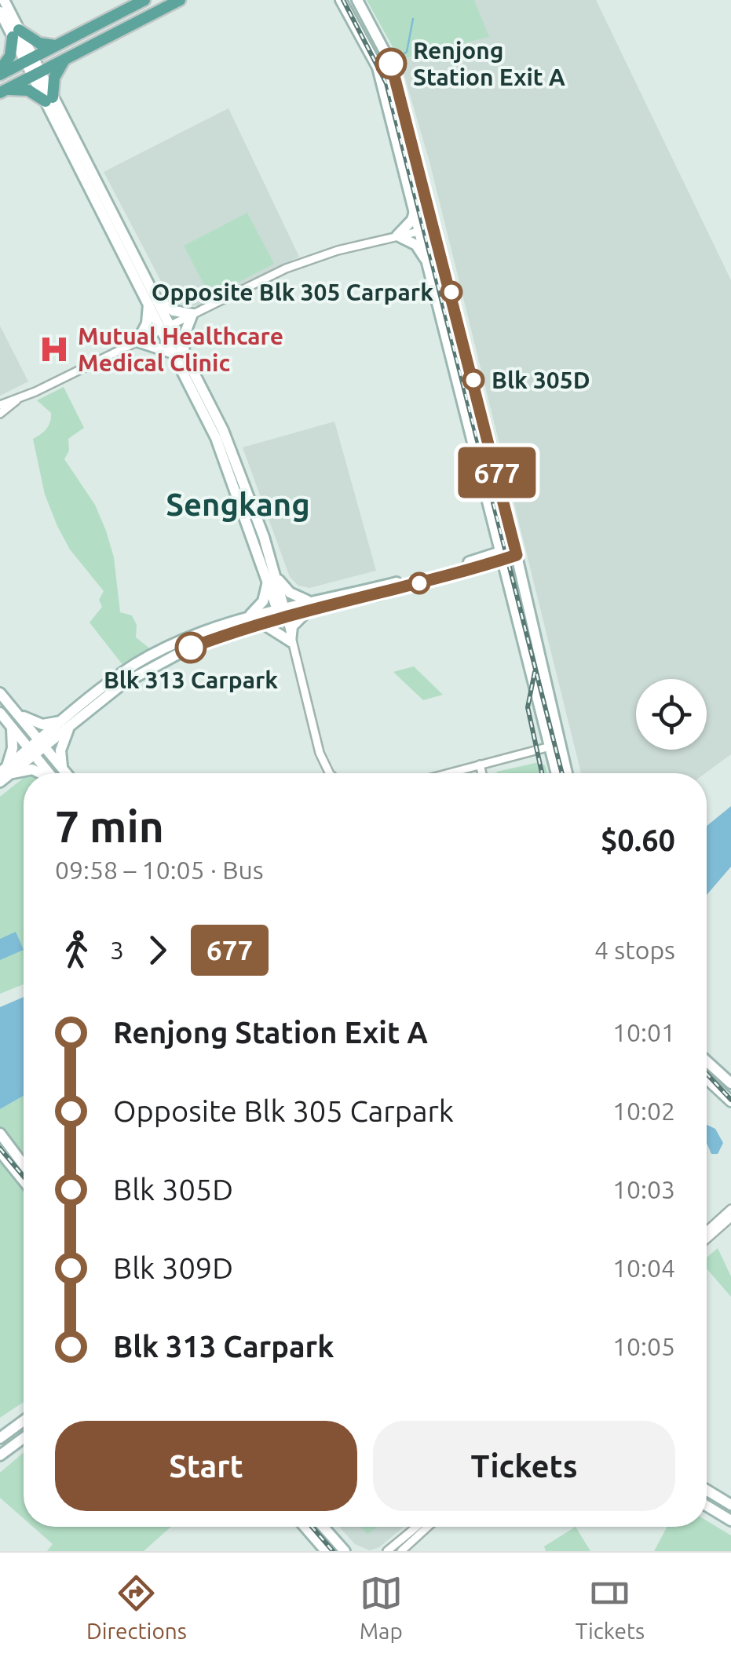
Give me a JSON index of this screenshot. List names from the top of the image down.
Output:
{
  "districts": ["Sengkang"],
  "places": {
    "other": [
      "Renjong Station Exit A",
      "Opposite Blk 305 Carpark",
      "Blk 305D",
      "Blk 313 Carpark"
    ],
    "hospital": ["Mutual Healthcare Medical Clinic"]
  },
  "lines": ["bus line 677"],
  "page": {
    "on_map": "677",
    "heading": ["7 min", "09:58 – 10:05 · Bus", "$0.60"],
    "legs": ["3", "677", "4 stops"],
    "list": [
      {
        "name": "Renjong Station Exit A",
        "value": "10:01"
      },
      {
        "name": "Opposite Blk 305 Carpark",
        "value": "10:02"
      },
      {
        "name": "Blk 305D",
        "value": "10:03"
      },
      {
        "name": "Blk 309D",
        "value": "10:04"
      },
      {
        "name": "Blk 313 Carpark",
        "value": "10:05"
      }
    ],
    "buttons": ["Start", "Tickets"],
    "tabs": ["Directions", "Map", "Tickets"]
  }
}
